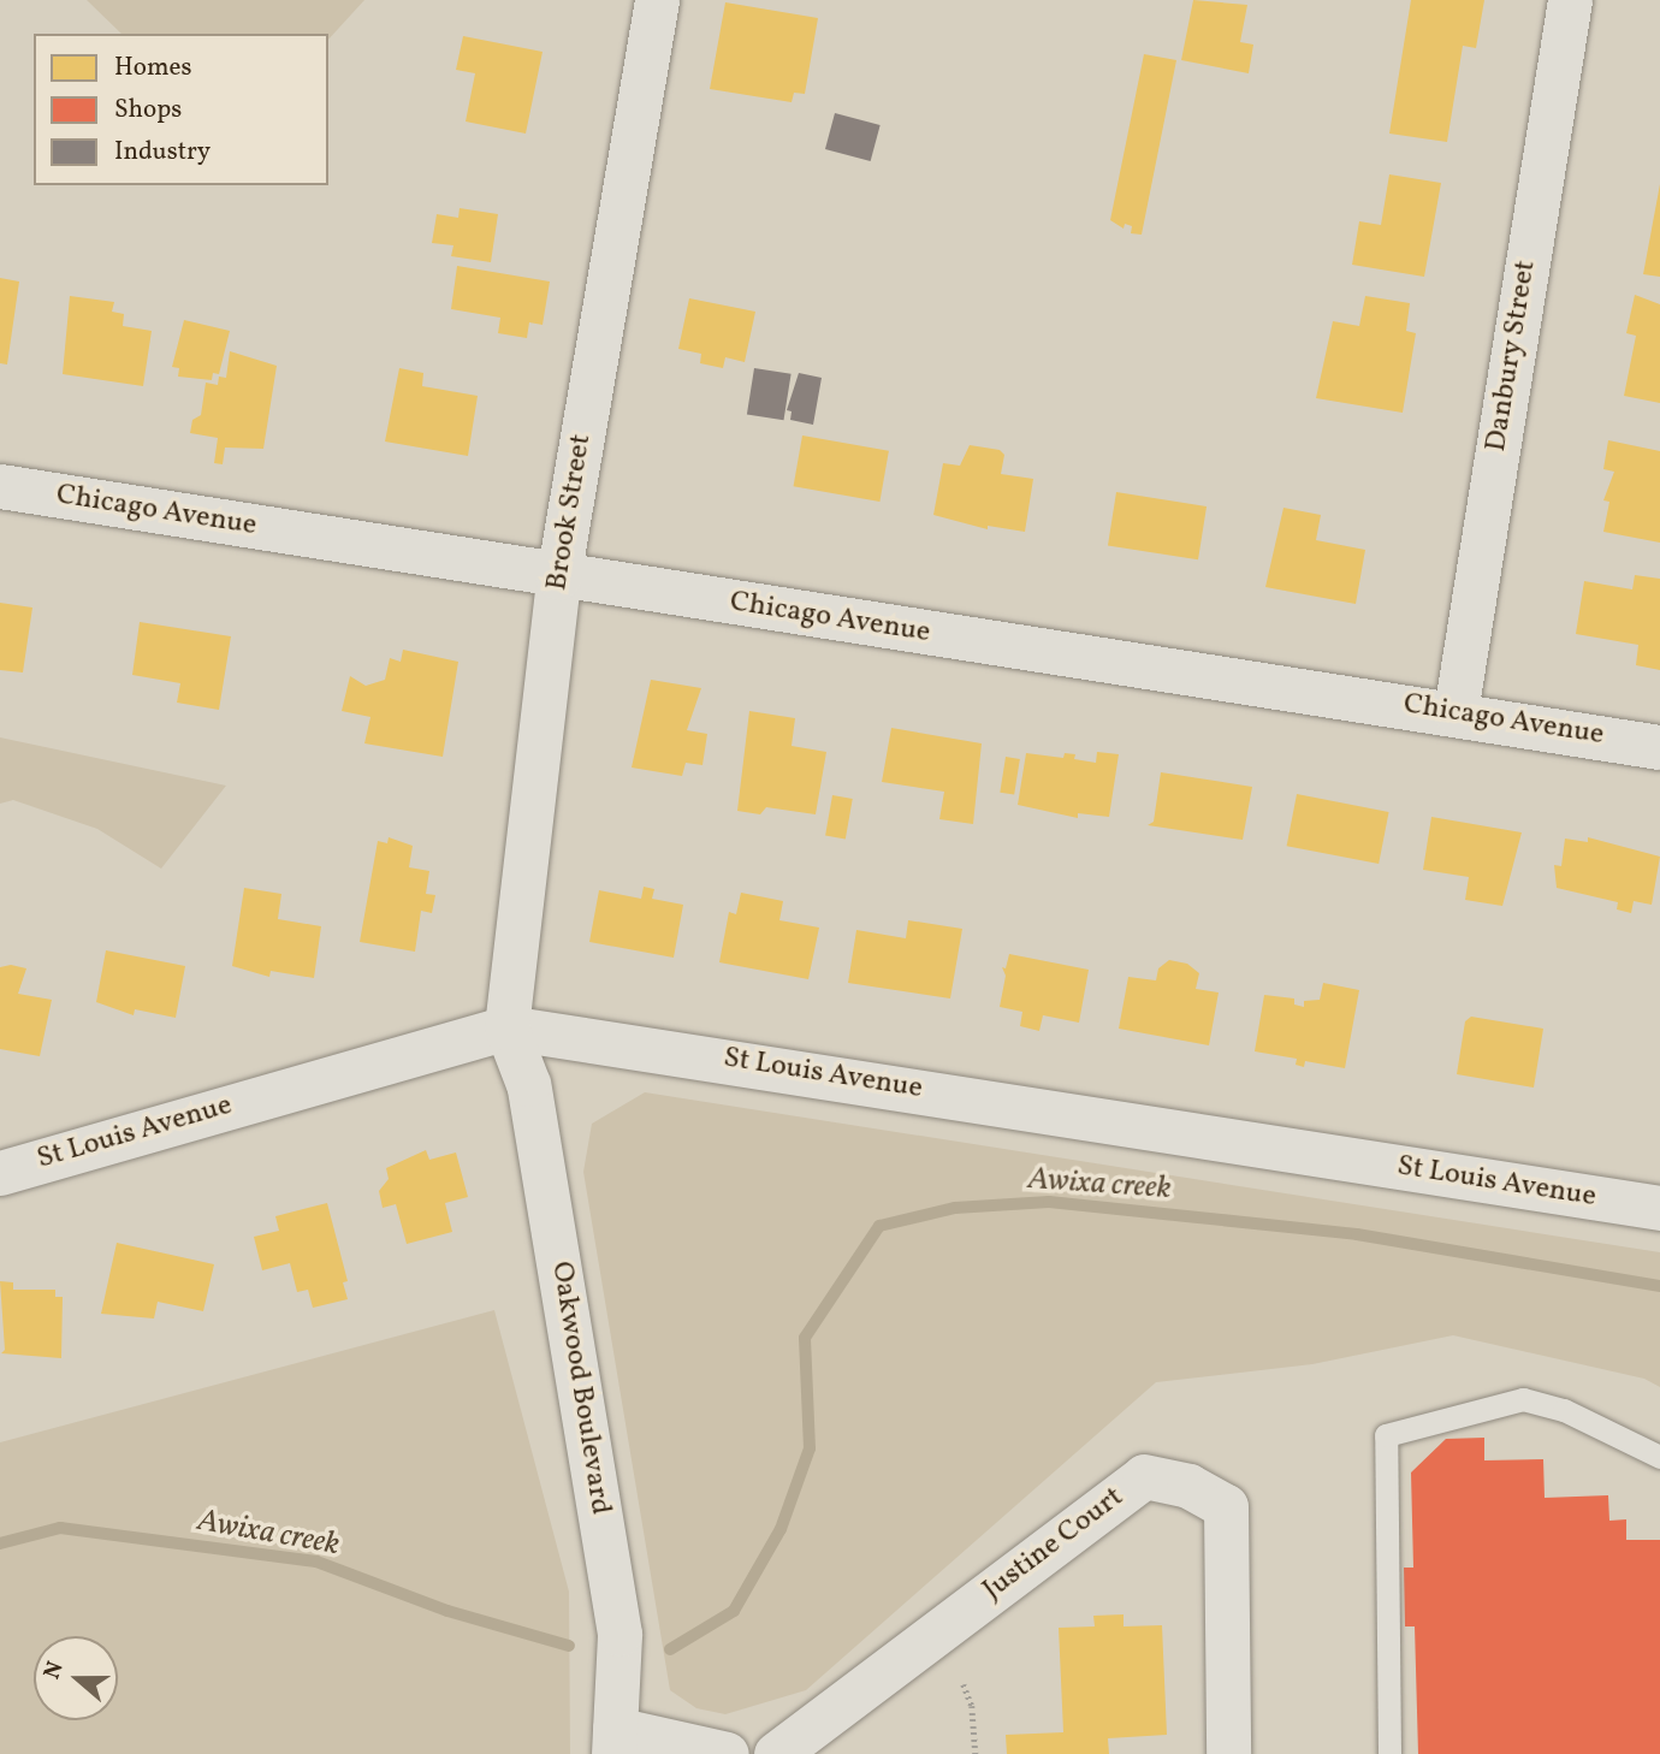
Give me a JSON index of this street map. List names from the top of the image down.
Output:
{
  "streets": {
    "street": [
      "Danbury Street",
      "Chicago Avenue",
      "Brook Street",
      "St Louis Avenue",
      "Oakwood Boulevard",
      "Justine Court"
    ]
  },
  "crossings": [
    ["Danbury Street", "Chicago Avenue"],
    ["Chicago Avenue", "Brook Street"],
    ["Brook Street", "St Louis Avenue"],
    ["Brook Street", "Oakwood Boulevard"],
    ["St Louis Avenue", "Oakwood Boulevard"]
  ],
  "water": ["Awixa creek"],
  "legend": ["Homes", "Shops", "Industry"],
  "north": "left"
}
